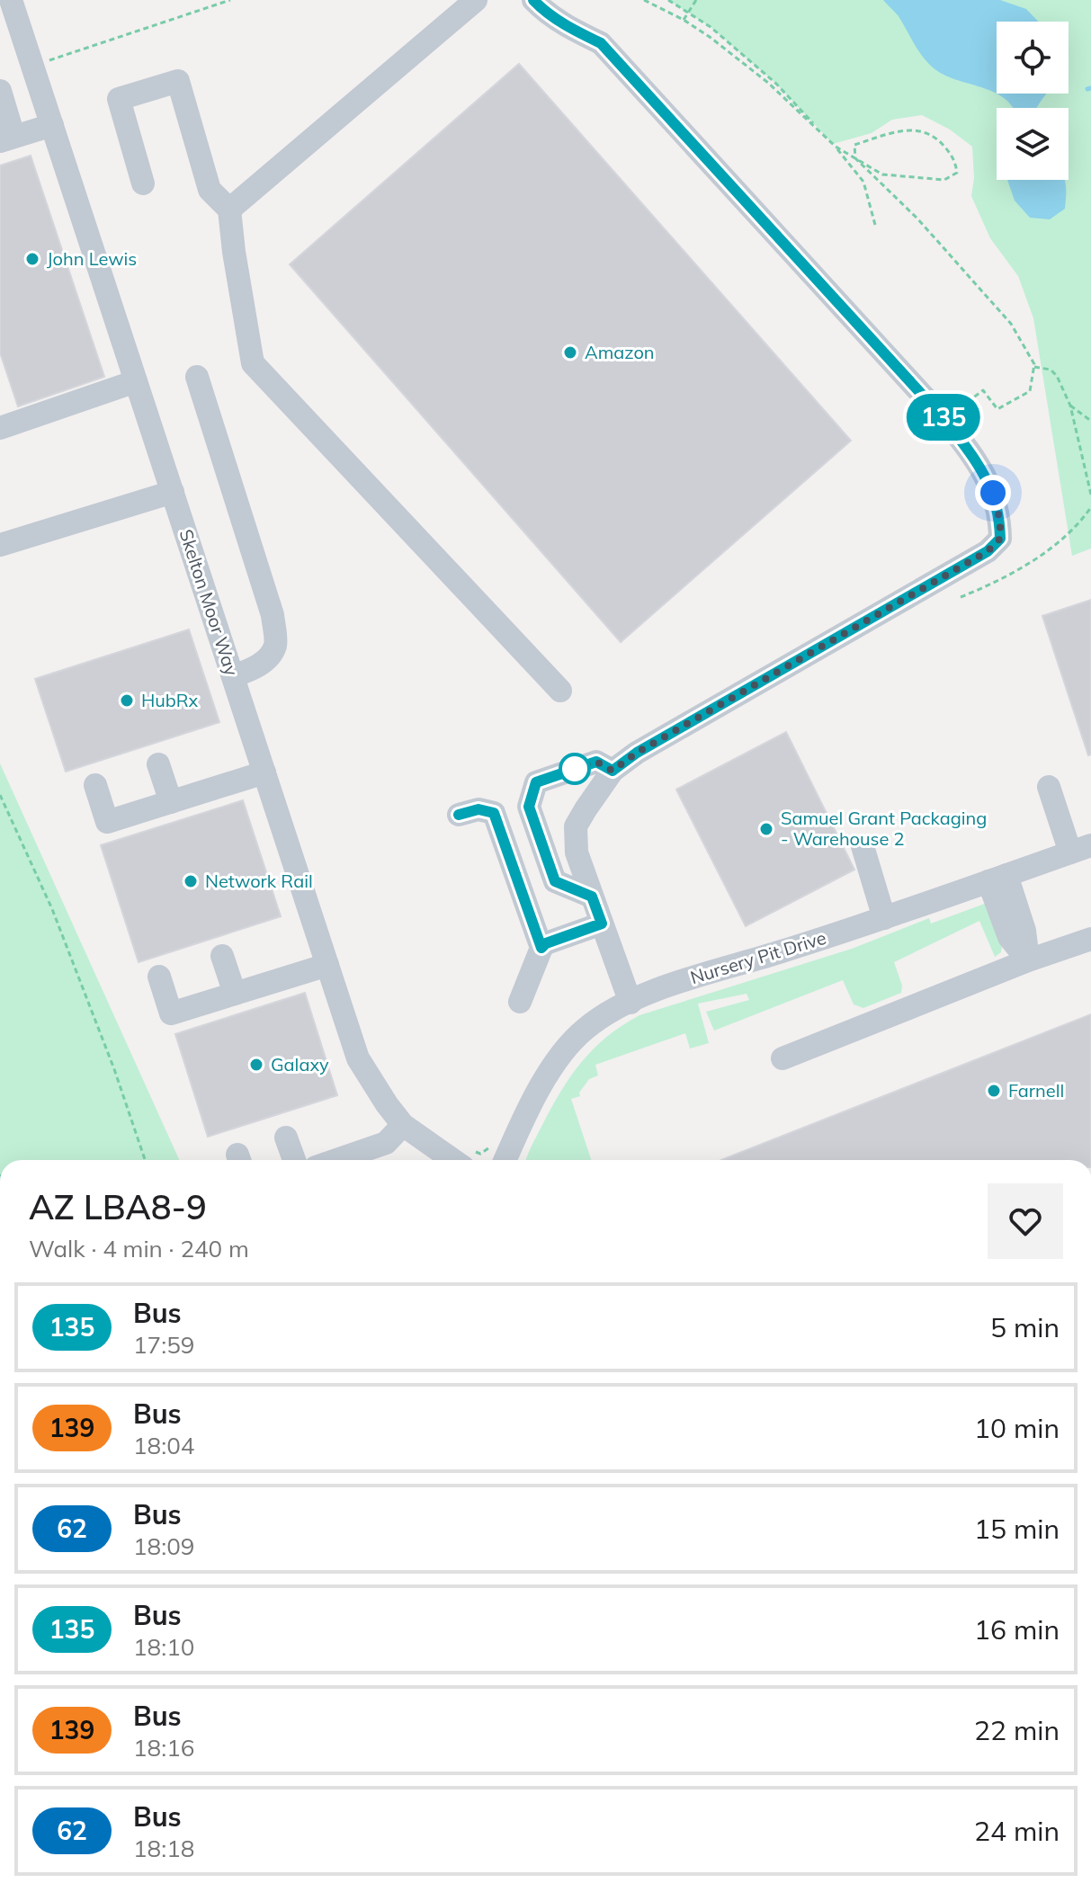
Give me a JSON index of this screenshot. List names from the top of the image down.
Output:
{
  "streets": {
    "street": ["Skelton Moor Way", "Nursery Pit Drive"]
  },
  "places": [
    "John Lewis",
    "Amazon",
    "HubRx",
    "Samuel Grant Packaging - Warehouse 2",
    "Network Rail",
    "Galaxy",
    "Farnell"
  ],
  "lines": ["bus line 135"],
  "page": {
    "on_map": "135",
    "heading": ["AZ LBA8-9", "Walk · 4 min · 240 m"],
    "list": [
      {
        "mark": "135",
        "name": "Bus",
        "note": "17:59",
        "value": "5 min"
      },
      {
        "mark": "139",
        "name": "Bus",
        "note": "18:04",
        "value": "10 min"
      },
      {
        "mark": "62",
        "name": "Bus",
        "note": "18:09",
        "value": "15 min"
      },
      {
        "mark": "135",
        "name": "Bus",
        "note": "18:10",
        "value": "16 min"
      },
      {
        "mark": "139",
        "name": "Bus",
        "note": "18:16",
        "value": "22 min"
      },
      {
        "mark": "62",
        "name": "Bus",
        "note": "18:18",
        "value": "24 min"
      }
    ]
  }
}
